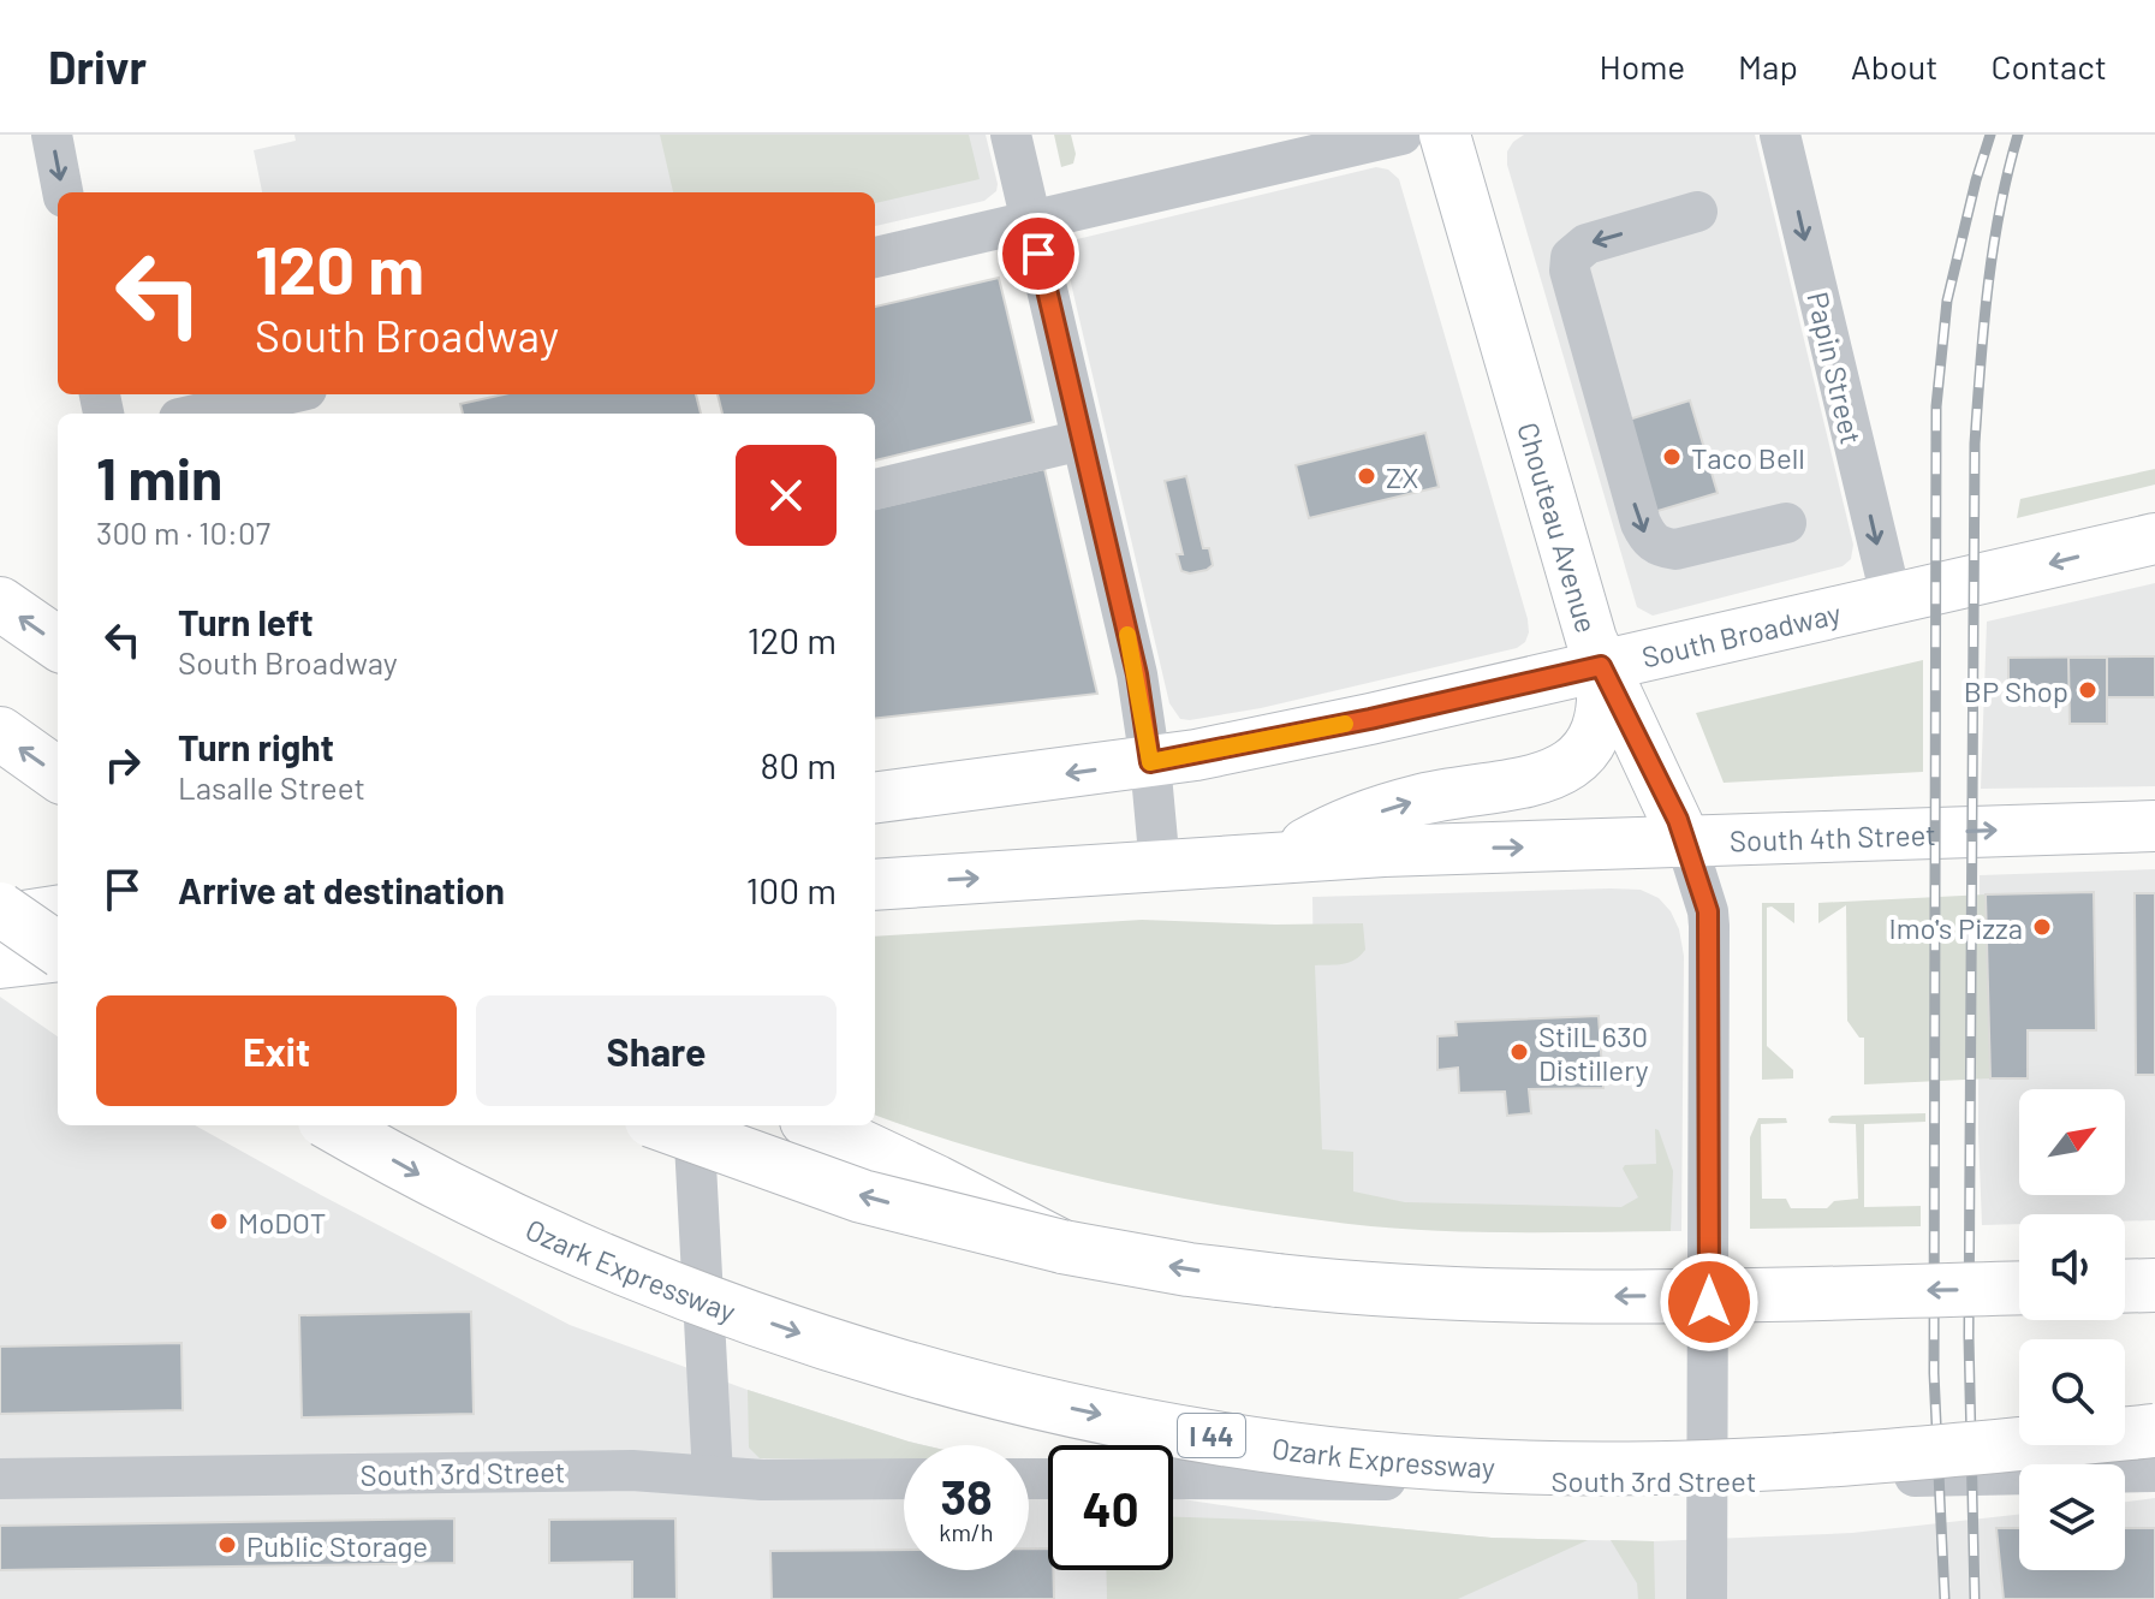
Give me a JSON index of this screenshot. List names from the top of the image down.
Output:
{
  "streets": {
    "highway": ["Ozark Expressway", "I 44"],
    "main road": ["Chouteau Avenue", "South Broadway", "South 4th Street"],
    "street": ["Papin Street", "South 3rd Street"]
  },
  "crossings": [
    ["Papin Street", "South Broadway"],
    ["Chouteau Avenue", "South Broadway"],
    ["Chouteau Avenue", "South 4th Street"],
    ["Chouteau Avenue", "South 3rd Street"]
  ],
  "one_way": ["Papin Street", "South 4th Street"],
  "places": [
    "Taco Bell",
    "ZX",
    "BP Shop",
    "Imo's Pizza",
    "StilL 630 Distillery",
    "MoDOT",
    "Public Storage"
  ],
  "north": "top right",
  "page": {
    "header": "Drivr",
    "nav": [
      "Home",
      "Map",
      "About",
      "Contact"
    ],
    "turn": ["120 m", "South Broadway"],
    "heading": ["1 min", "300 m · 10:07"],
    "list": [
      {
        "name": "Turn left",
        "note": "South Broadway",
        "value": "120 m"
      },
      {
        "name": "Turn right",
        "note": "Lasalle Street",
        "value": "80 m"
      },
      {
        "name": "Arrive at destination",
        "value": "100 m"
      }
    ],
    "buttons": ["Exit", "Share"],
    "speed": "38 km/h",
    "limit": "40"
  }
}
